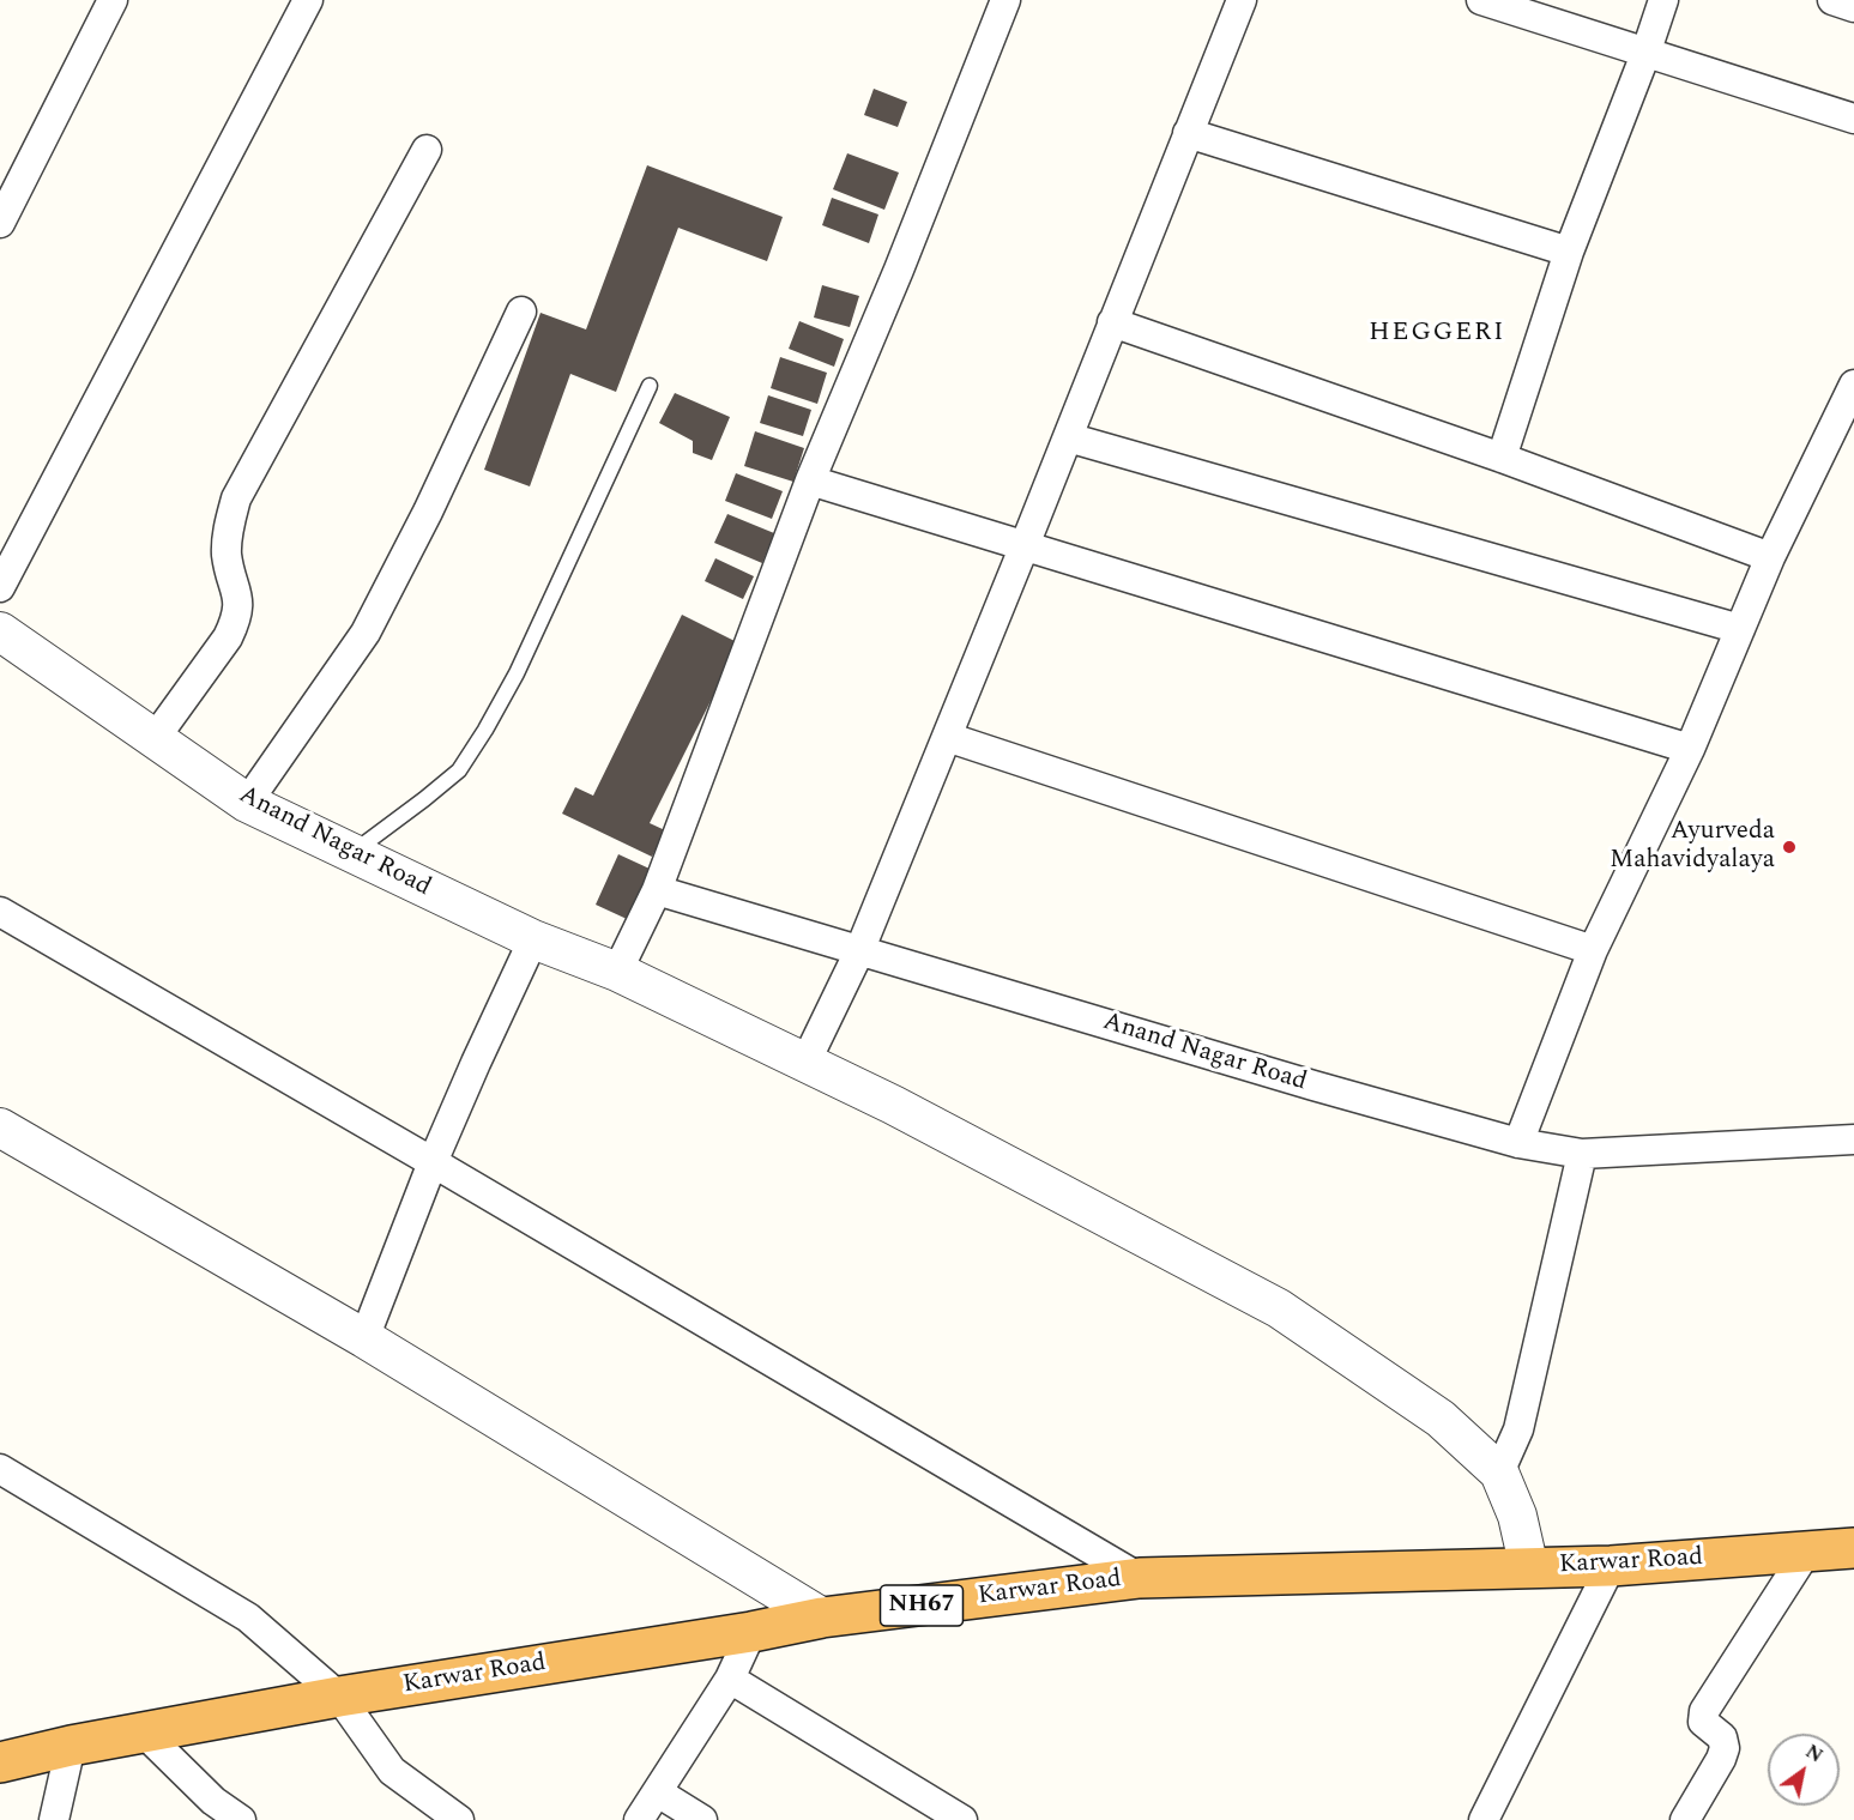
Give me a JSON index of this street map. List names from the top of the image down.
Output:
{
  "streets": {
    "highway": ["Karwar Road", "NH67"],
    "street": ["Anand Nagar Road"]
  },
  "crossings": [
    ["Anand Nagar Road", "Karwar Road"]
  ],
  "districts": ["HEGGERI"],
  "places": ["Ayurveda Mahavidyalaya"],
  "north": "top right"
}
